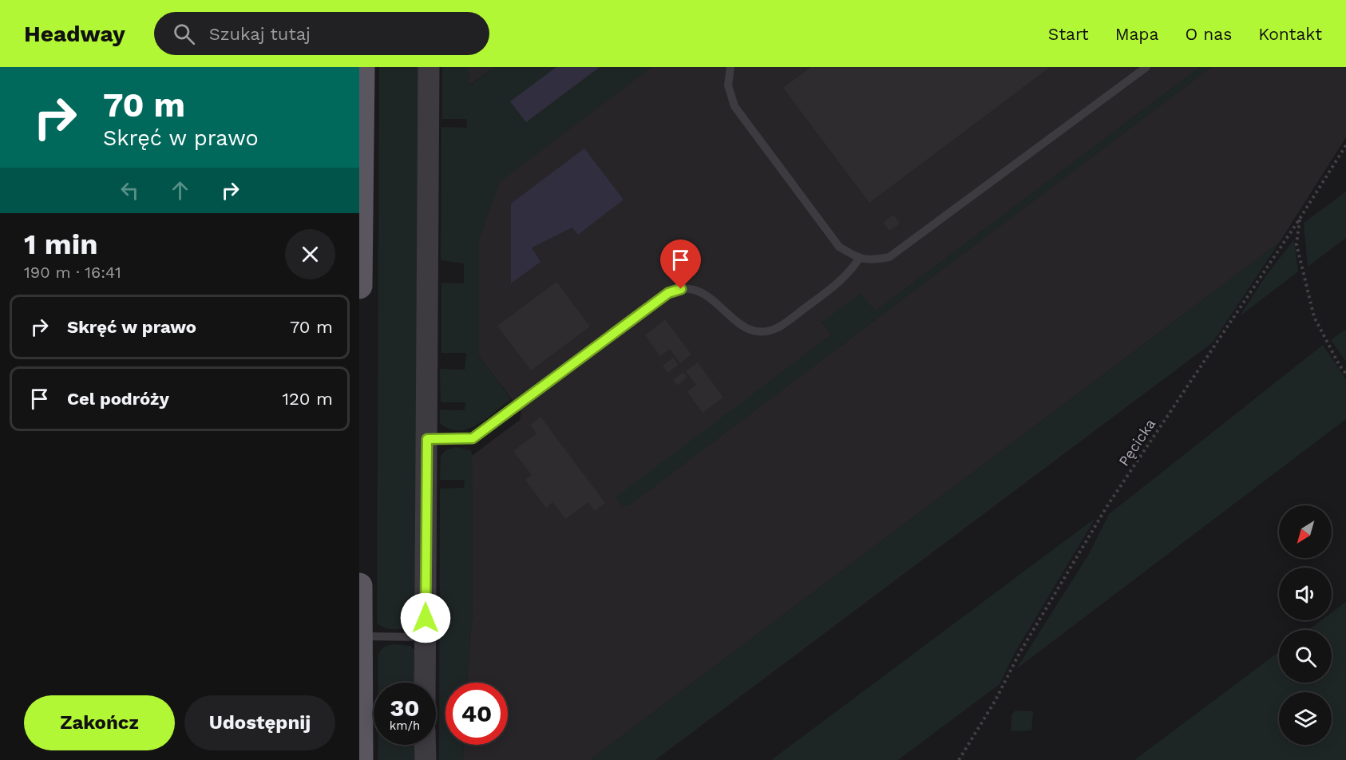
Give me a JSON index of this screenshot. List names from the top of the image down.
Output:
{
  "streets": {
    "path": ["Pęcicka"]
  },
  "north": "bottom left",
  "page": {
    "header": "Headway",
    "search": "Szukaj tutaj",
    "nav": [
      "Start",
      "Mapa",
      "O nas",
      "Kontakt"
    ],
    "turn": ["70 m", "Skręć w prawo"],
    "heading": ["1 min", "190 m · 16:41"],
    "list": [
      {
        "name": "Skręć w prawo",
        "value": "70 m"
      },
      {
        "name": "Cel podróży",
        "value": "120 m"
      }
    ],
    "speed": "30 km/h",
    "limit": "40",
    "buttons": ["Zakończ", "Udostępnij"]
  }
}
